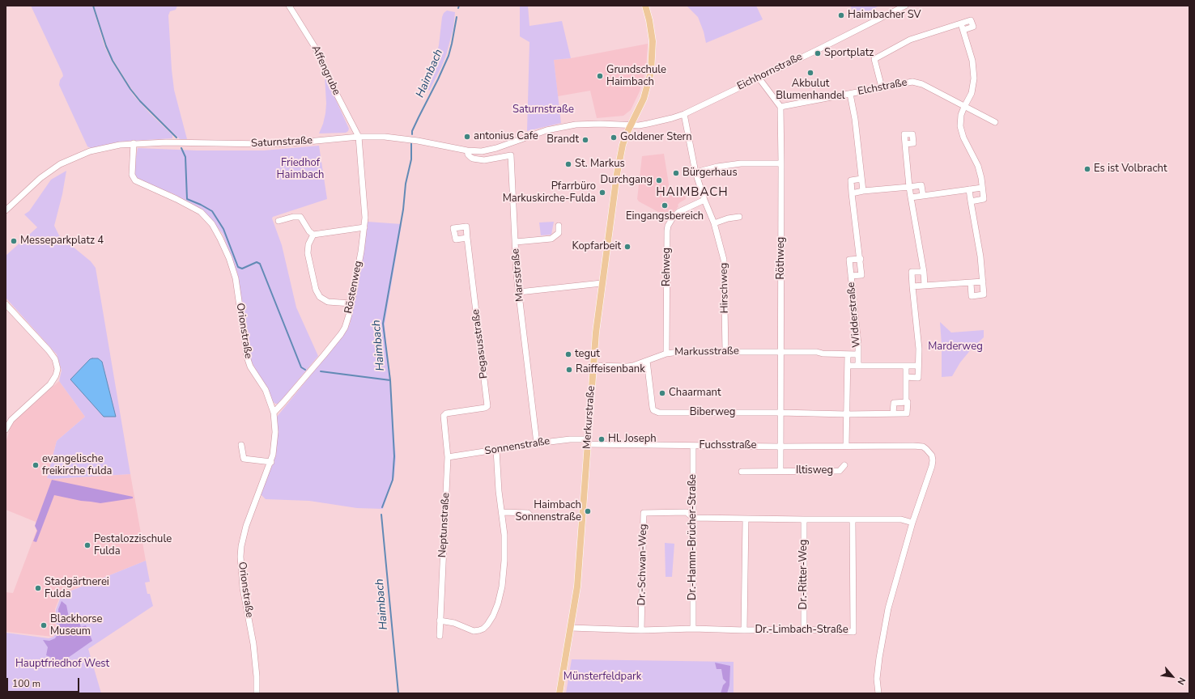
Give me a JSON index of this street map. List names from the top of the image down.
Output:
{
  "streets": {
    "main road": ["Merkurstraße"],
    "street": [
      "Affengrube",
      "Eichhornstraße",
      "Elchstraße",
      "Saturnstraße",
      "Röthweg",
      "Rehweg",
      "Marsstraße",
      "Röstenweg",
      "Hirschweg",
      "Widderstraße",
      "Orionstraße",
      "Pegasusstraße",
      "Markusstraße",
      "Biberweg",
      "Fuchsstraße",
      "Sonnenstraße",
      "Iltisweg",
      "Neptunstraße",
      "Dr.-Hamm-Brücher-Straße",
      "Dr.-Schwan-Weg",
      "Dr.-Ritter-Weg",
      "Dr.-Limbach-Straße"
    ]
  },
  "crossings": [
    ["Affengrube", "Saturnstraße"],
    ["Affengrube", "Röstenweg"],
    ["Eichhornstraße", "Saturnstraße"],
    ["Eichhornstraße", "Hirschweg"],
    ["Eichhornstraße", "Merkurstraße"],
    ["Elchstraße", "Röthweg"],
    ["Saturnstraße", "Marsstraße"],
    ["Saturnstraße", "Röstenweg"],
    ["Saturnstraße", "Orionstraße"],
    ["Saturnstraße", "Merkurstraße"],
    ["Röthweg", "Markusstraße"],
    ["Röthweg", "Biberweg"],
    ["Röthweg", "Fuchsstraße"],
    ["Röthweg", "Iltisweg"],
    ["Rehweg", "Hirschweg"],
    ["Rehweg", "Markusstraße"],
    ["Marsstraße", "Sonnenstraße"],
    ["Röstenweg", "Orionstraße"],
    ["Hirschweg", "Markusstraße"],
    ["Widderstraße", "Markusstraße"],
    ["Widderstraße", "Biberweg"],
    ["Widderstraße", "Fuchsstraße"],
    ["Pegasusstraße", "Neptunstraße"],
    ["Markusstraße", "Biberweg"],
    ["Markusstraße", "Merkurstraße"],
    ["Merkurstraße", "Fuchsstraße"],
    ["Merkurstraße", "Sonnenstraße"],
    ["Merkurstraße", "Dr.-Limbach-Straße"],
    ["Fuchsstraße", "Sonnenstraße"],
    ["Fuchsstraße", "Iltisweg"],
    ["Fuchsstraße", "Dr.-Hamm-Brücher-Straße"],
    ["Sonnenstraße", "Neptunstraße"],
    ["Dr.-Hamm-Brücher-Straße", "Dr.-Schwan-Weg"],
    ["Dr.-Hamm-Brücher-Straße", "Dr.-Limbach-Straße"],
    ["Dr.-Schwan-Weg", "Dr.-Limbach-Straße"],
    ["Dr.-Ritter-Weg", "Dr.-Limbach-Straße"]
  ],
  "districts": ["HAIMBACH"],
  "water": ["Haimbach"],
  "parks": [
    "Saturnstraße",
    "Friedhof Haimbach",
    "Marderweg",
    "Hauptfriedhof West",
    "Münsterfeldpark"
  ],
  "places": [
    "Haimbacher SV",
    "Sportplatz",
    "Akbulut Blumenhandel",
    "Grundschule Haimbach",
    "antonius Cafe",
    "Goldener Stern",
    "Brandt",
    "St. Markus",
    "Es ist Volbracht",
    "Bürgerhaus",
    "Durchgang",
    "Pfarrbüro Markuskirche-Fulda",
    "Eingangsbereich",
    "Messeparkplatz 4",
    "Kopfarbeit",
    "tegut",
    "Raiffeisenbank",
    "Chaarmant",
    "Hl. Joseph",
    "evangelische freikirche fulda",
    "Haimbach Sonnenstraße",
    "Pestalozzischule Fulda",
    "Stadgärtnerei Fulda",
    "Blackhorse Museum"
  ],
  "scale_bar": "100 m",
  "north": "bottom right"
}
